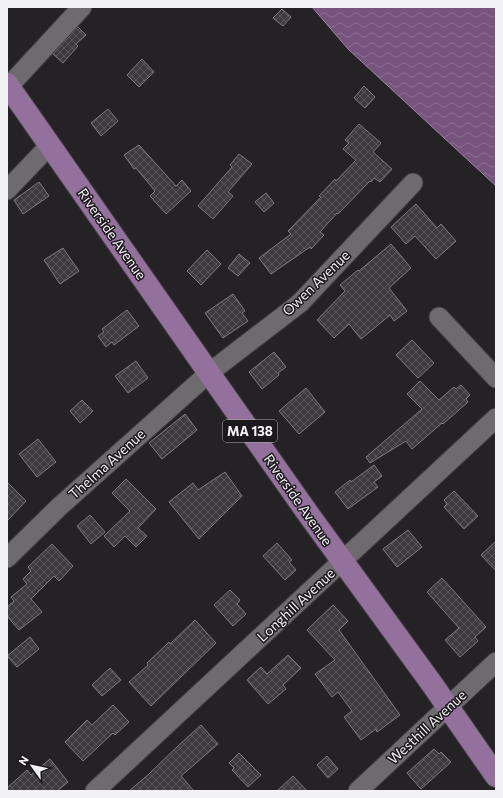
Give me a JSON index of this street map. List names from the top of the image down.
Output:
{
  "streets": {
    "main road": ["Riverside Avenue", "MA 138"],
    "street": [
      "Owen Avenue",
      "Thelma Avenue",
      "Longhill Avenue",
      "Westhill Avenue"
    ]
  },
  "crossings": [
    ["Riverside Avenue", "Owen Avenue"],
    ["Riverside Avenue", "Thelma Avenue"],
    ["Riverside Avenue", "Longhill Avenue"],
    ["Riverside Avenue", "Westhill Avenue"],
    ["Owen Avenue", "Thelma Avenue"]
  ],
  "north": "top left"
}
